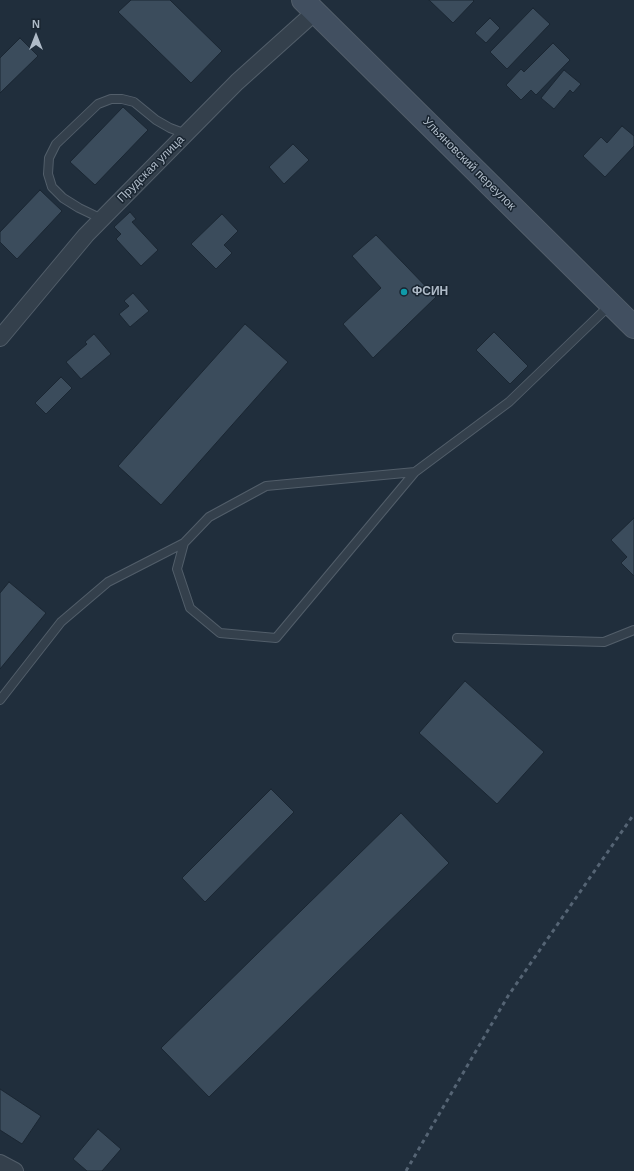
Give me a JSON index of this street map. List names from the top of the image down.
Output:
{
  "streets": {
    "main road": ["Ульяновский переулок"],
    "street": ["Прудская улица"]
  },
  "crossings": [
    ["Ульяновский переулок", "Прудская улица"]
  ],
  "places": ["ФСИН"],
  "north": "top"
}
